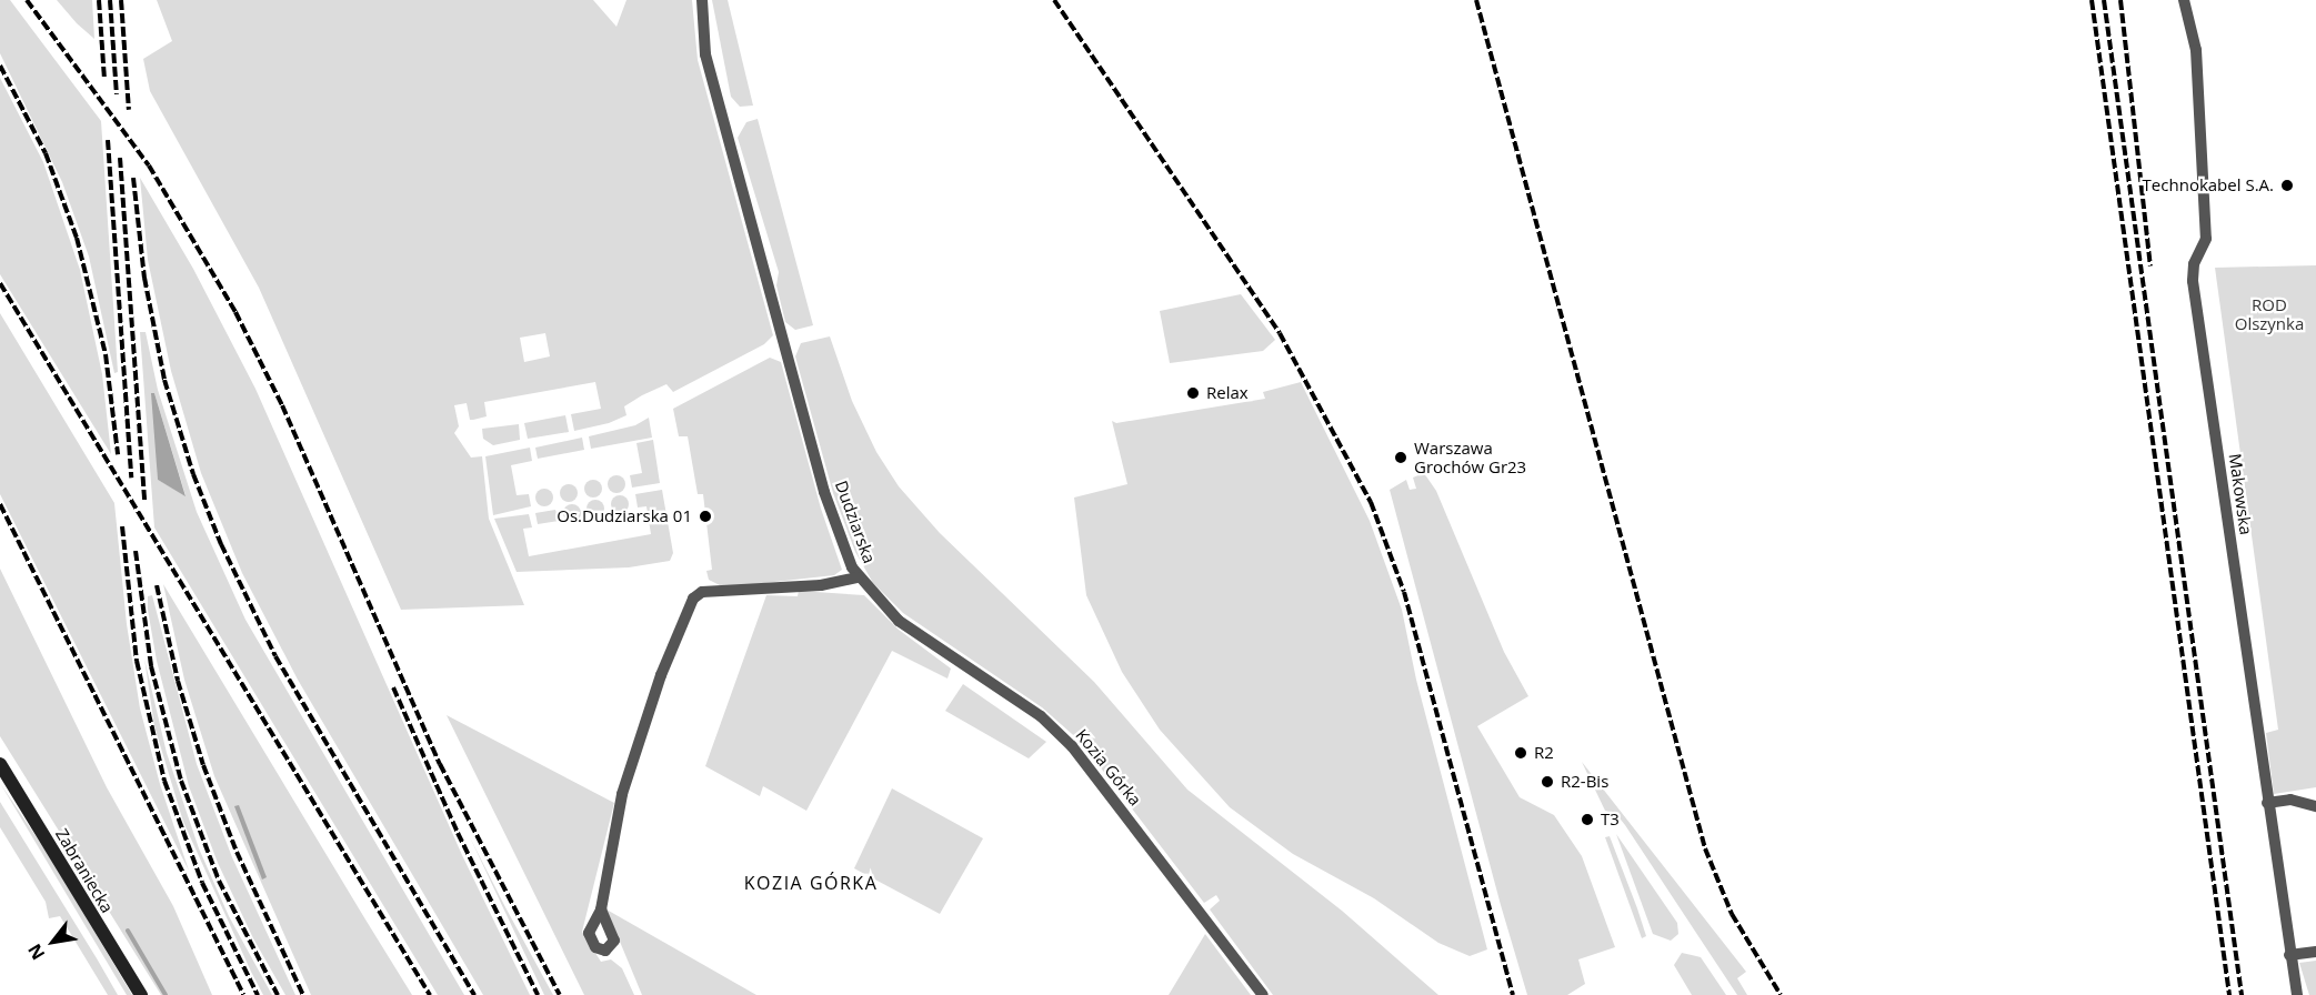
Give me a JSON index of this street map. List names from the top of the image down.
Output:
{
  "streets": {
    "main road": ["Zabraniecka"],
    "street": ["Makowska", "Dudziarska", "Kozia Górka"]
  },
  "crossings": [
    ["Dudziarska", "Kozia Górka"]
  ],
  "districts": ["KOZIA GÓRKA"],
  "parks": ["ROD Olszynka"],
  "places": [
    "Technokabel S.A.",
    "Relax",
    "Warszawa Grochów Gr23",
    "Os.Dudziarska 01",
    "R2",
    "R2-Bis",
    "T3"
  ],
  "north": "bottom left"
}
